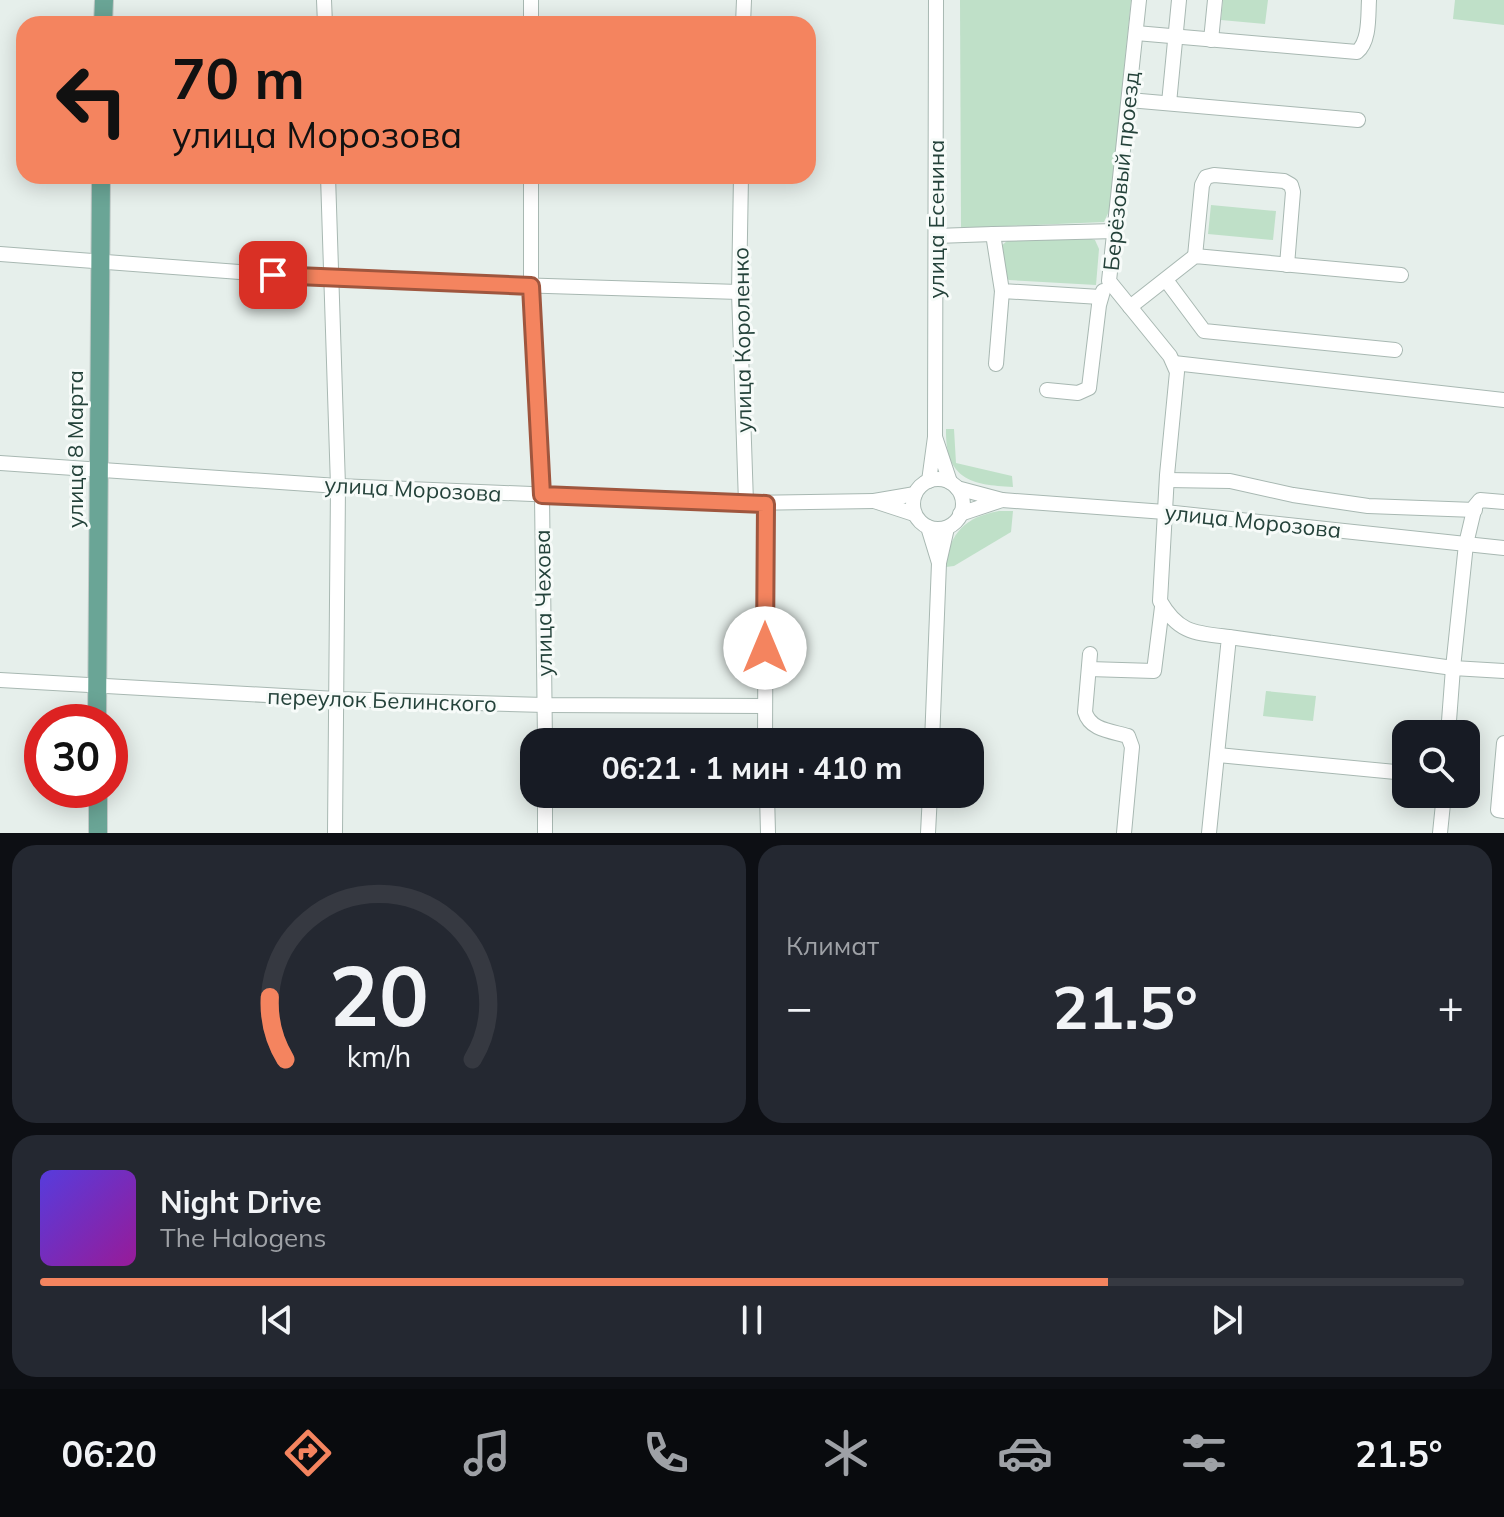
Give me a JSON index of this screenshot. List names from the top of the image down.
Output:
{
  "streets": {
    "main road": ["улица 8 Марта"],
    "street": [
      "Берёзовый проезд",
      "улица Есенина",
      "улица Короленко",
      "улица Морозова",
      "улица Чехова",
      "переулок Белинского"
    ]
  },
  "crossings": [
    ["улица Короленко", "улица Морозова"],
    ["улица 8 Марта", "улица Морозова"],
    ["улица 8 Марта", "переулок Белинского"],
    ["улица Морозова", "улица Чехова"],
    ["улица Чехова", "переулок Белинского"]
  ],
  "page": {
    "turn": ["70 m", "улица Морозова"],
    "limit": "30",
    "trip": "06:21 · 1 мин · 410 m",
    "tile": "Климат",
    "heat": ["−", "21.5°", "+"],
    "song": ["Night Drive", "The Halogens"],
    "tabs": ["06:20", "21.5°"],
    "gauge": ["20", "km/h"]
  }
}
